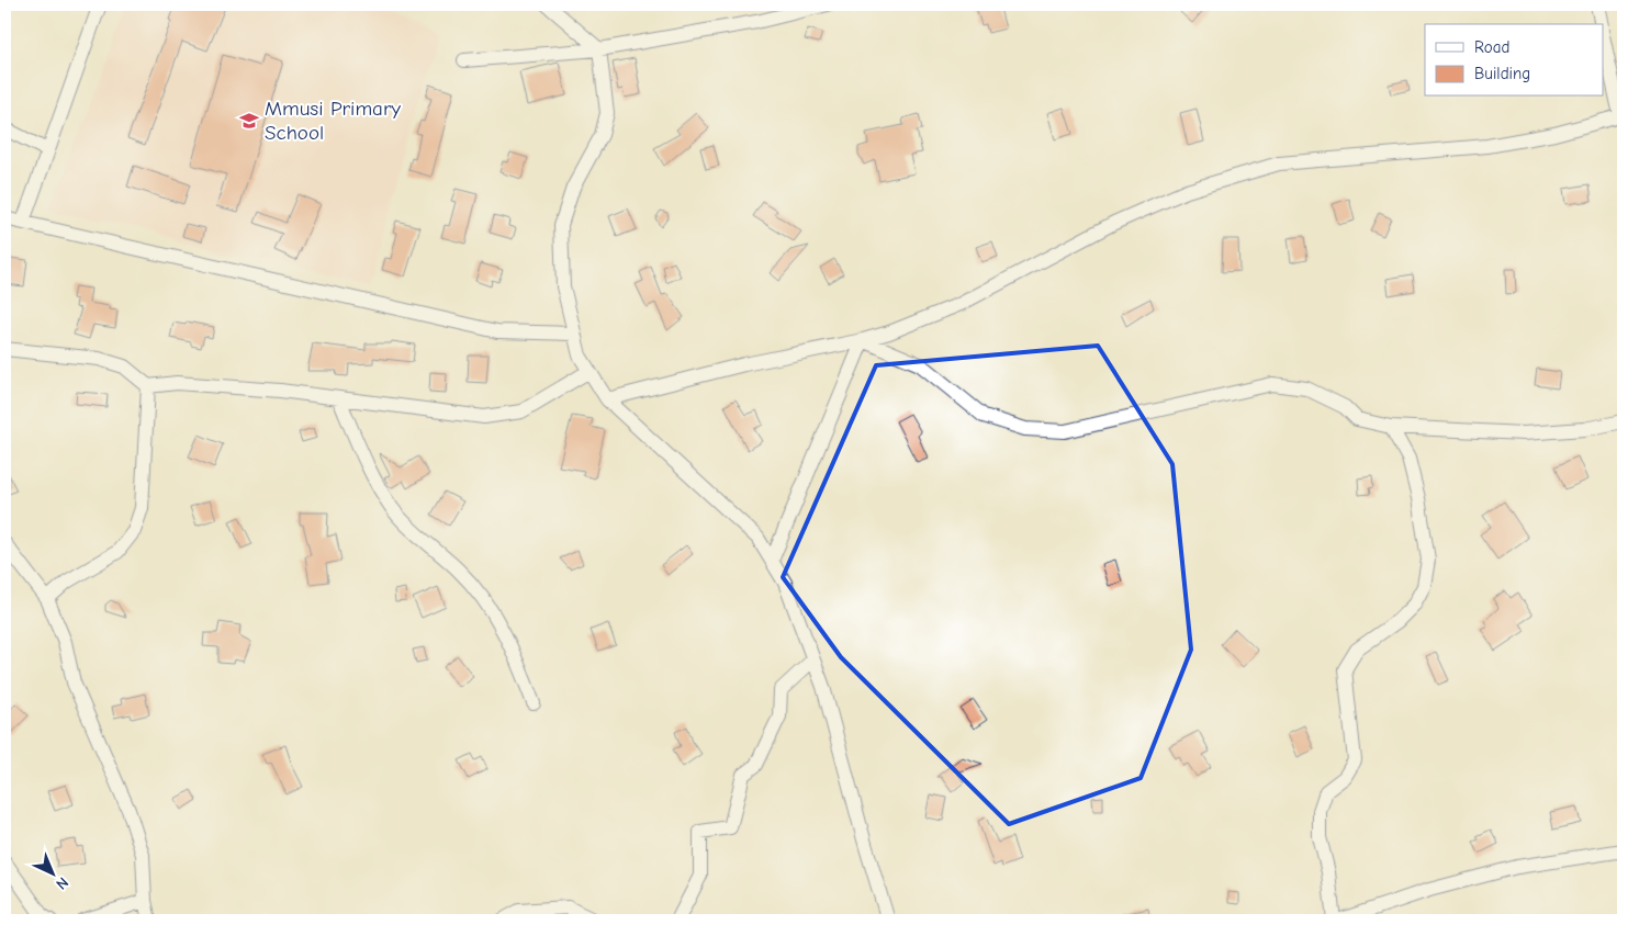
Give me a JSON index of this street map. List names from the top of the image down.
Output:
{
  "places": {
    "school or university": ["Mmusi Primary School"]
  },
  "legend": ["Road", "Building"],
  "north": "bottom right"
}
